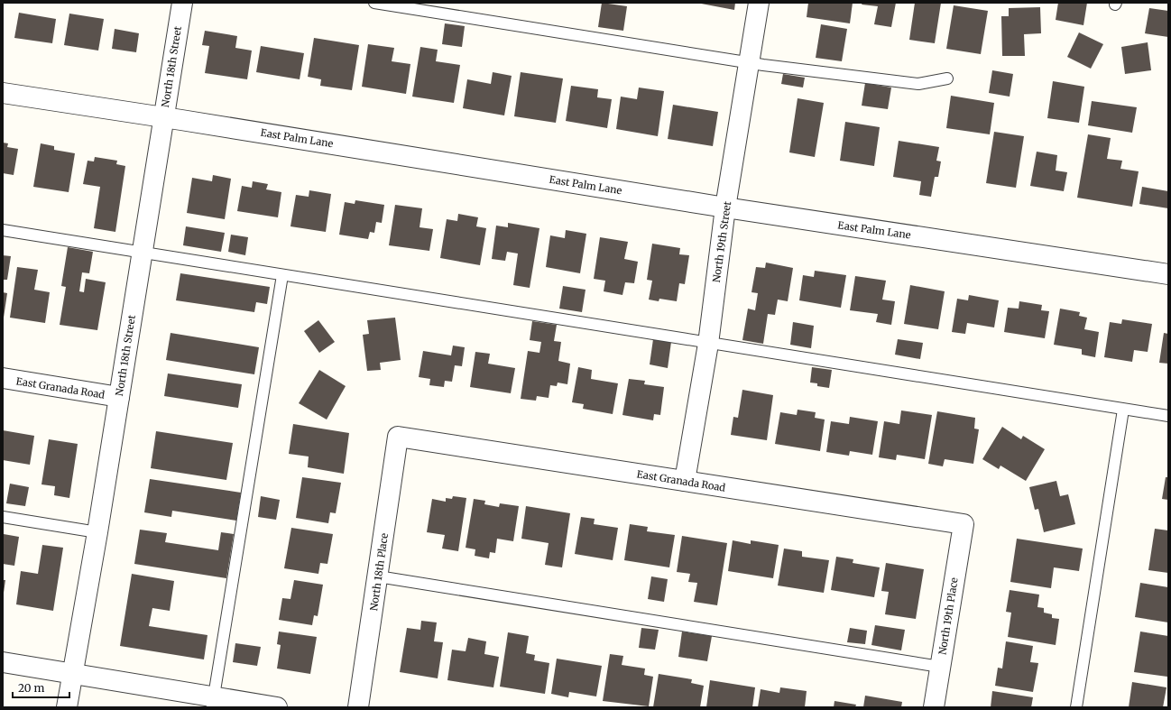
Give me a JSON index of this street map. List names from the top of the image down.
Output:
{
  "streets": {
    "street": [
      "North 18th Street",
      "East Palm Lane",
      "North 19th Street",
      "East Granada Road",
      "North 18th Place",
      "North 19th Place"
    ]
  },
  "crossings": [
    ["North 18th Street", "East Palm Lane"],
    ["North 18th Street", "East Granada Road"],
    ["East Palm Lane", "North 19th Street"],
    ["North 19th Street", "East Granada Road"],
    ["East Granada Road", "North 18th Place"],
    ["East Granada Road", "North 19th Place"]
  ],
  "scale_bar": "20 m"
}
